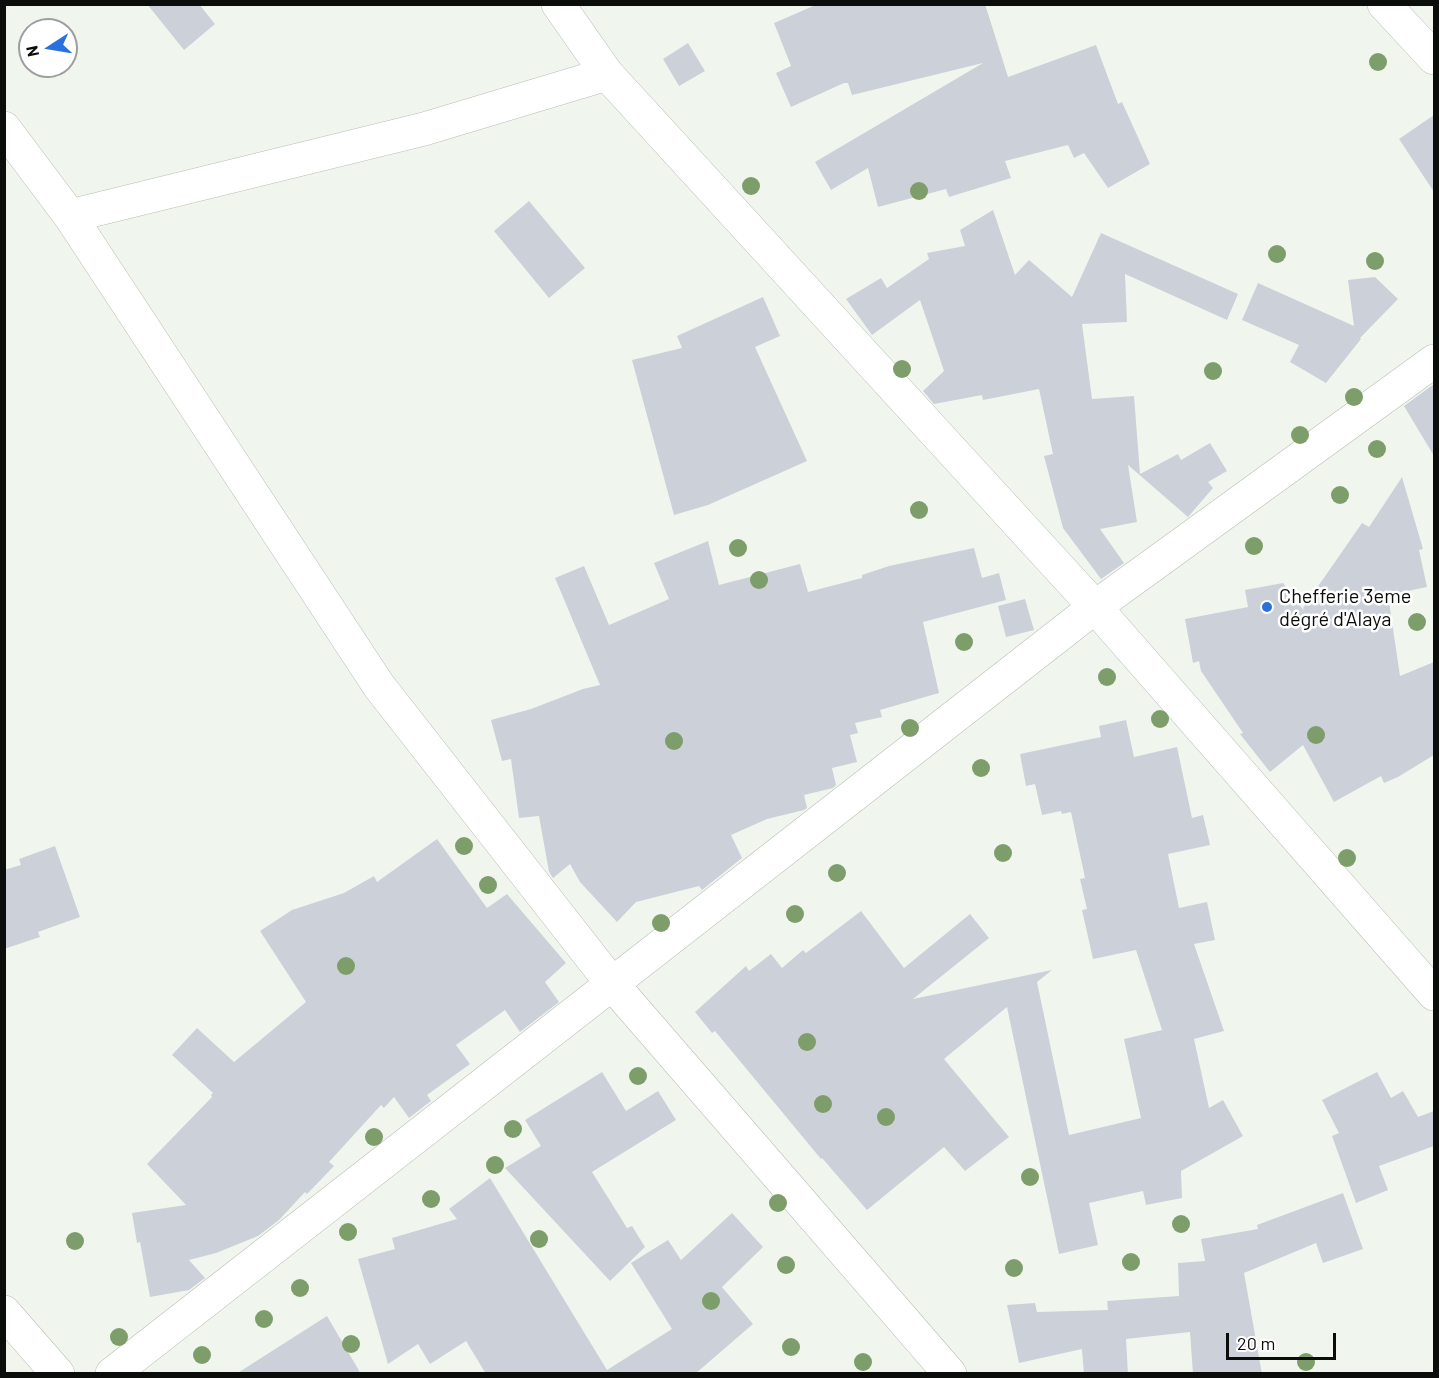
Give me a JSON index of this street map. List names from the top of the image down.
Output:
{
  "places": ["Chefferie 3eme dégré d'Alaya"],
  "scale_bar": "20 m",
  "north": "left"
}
